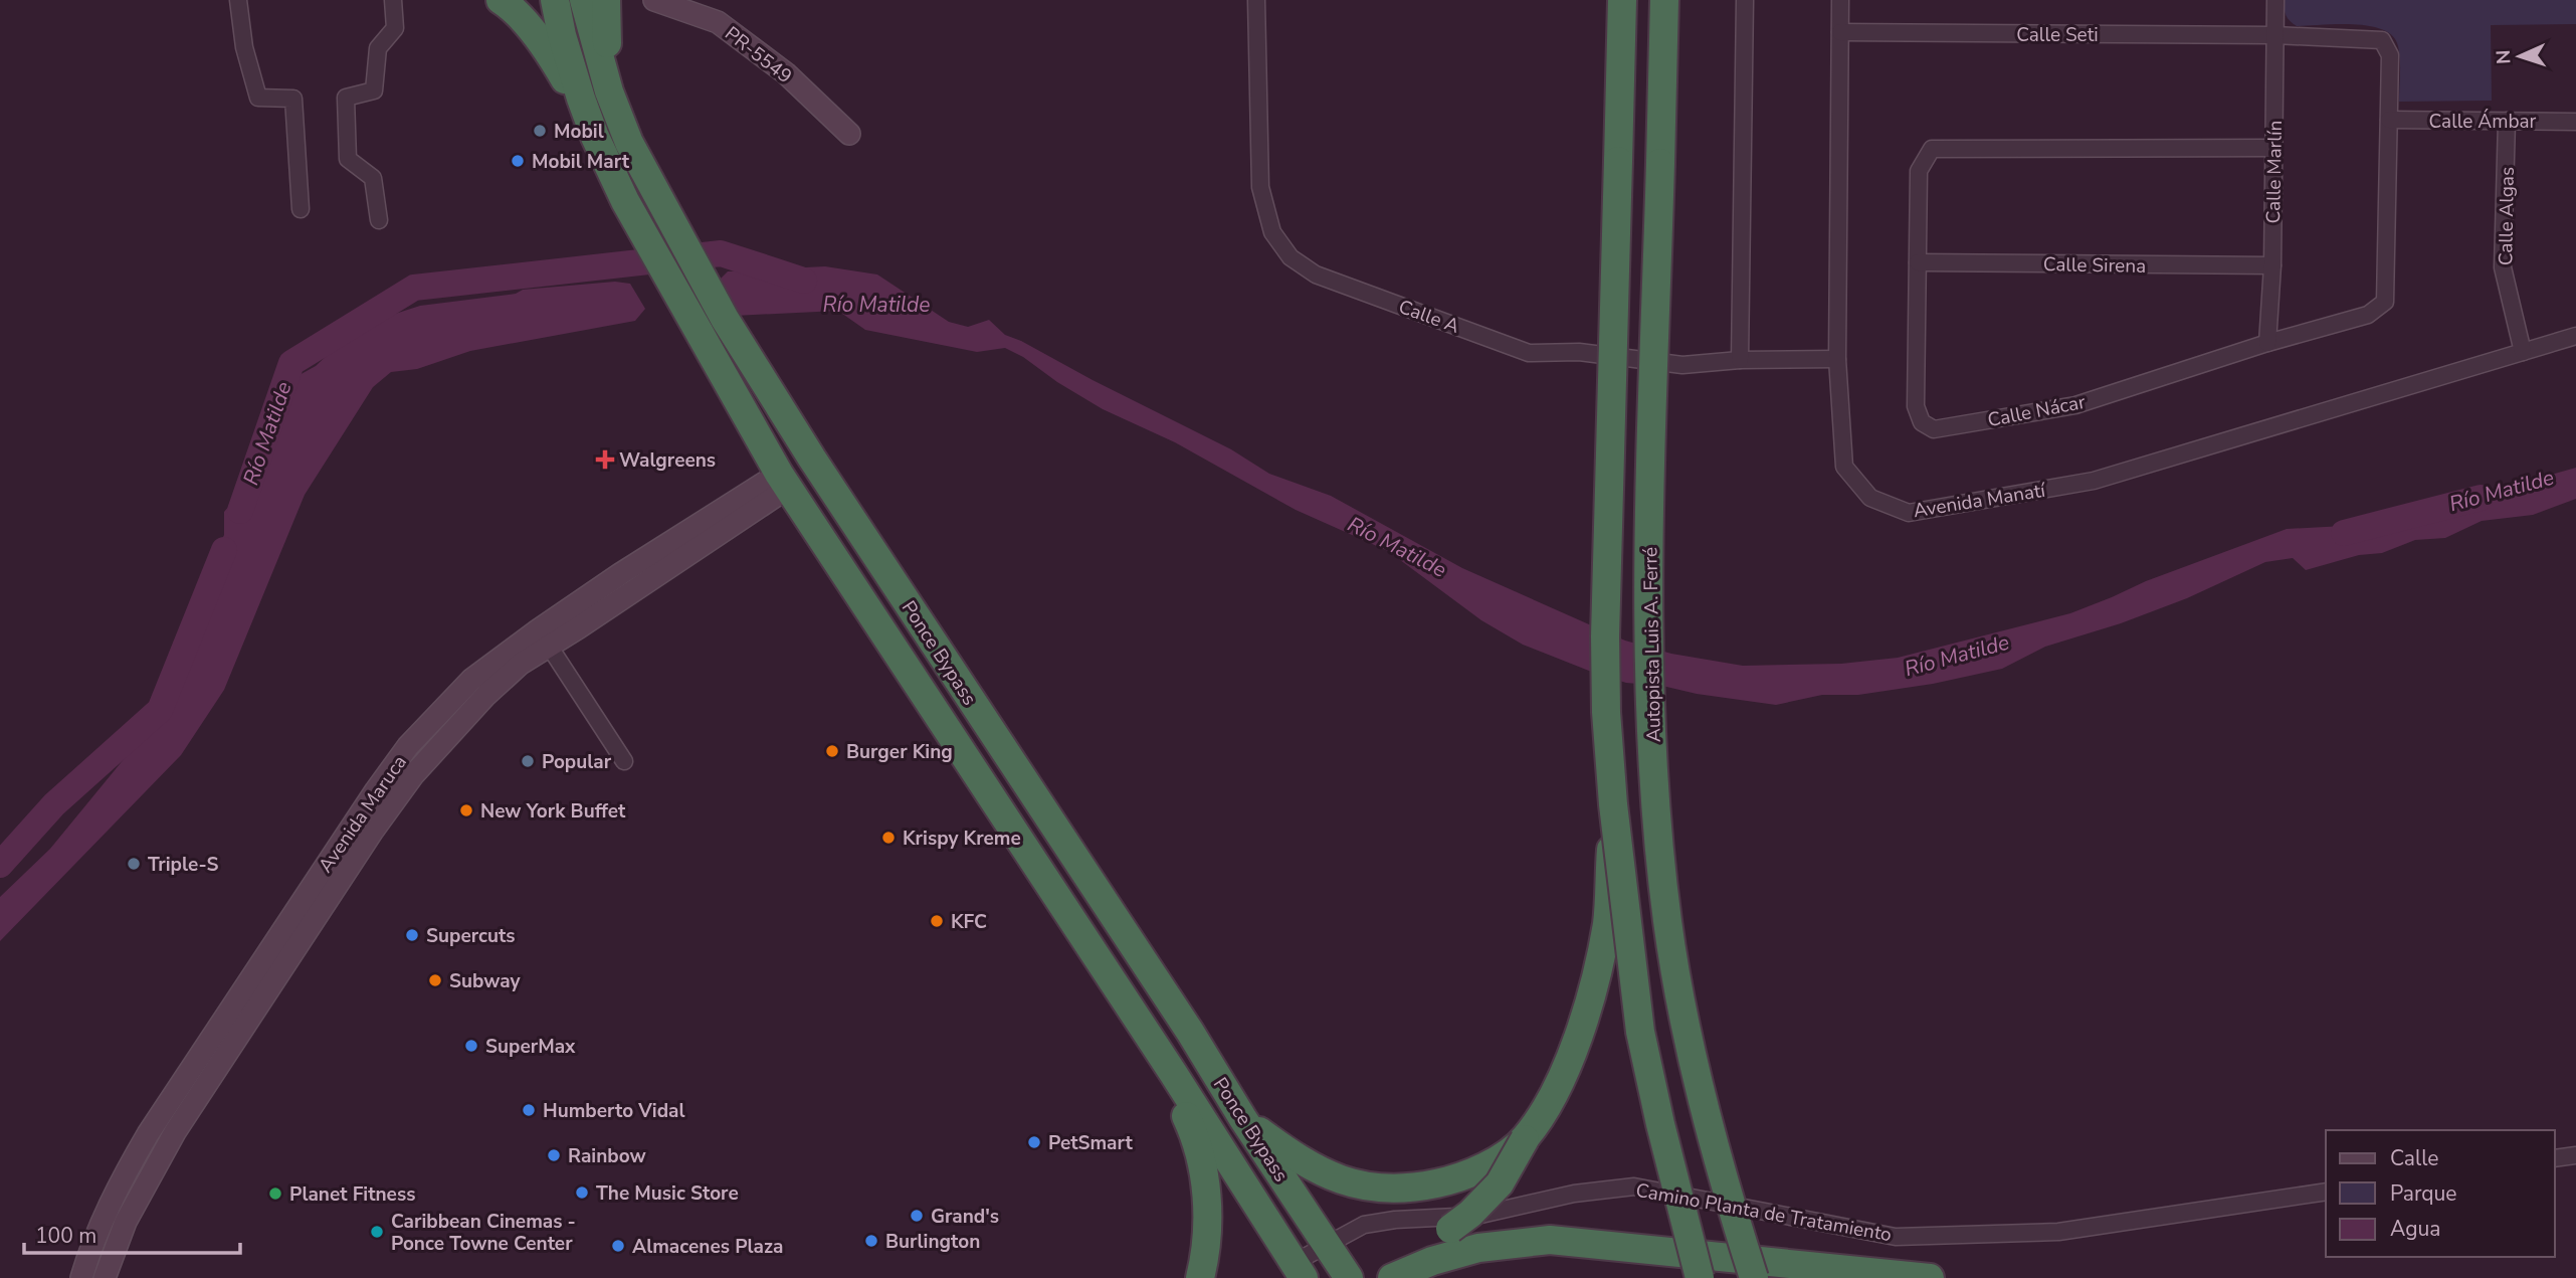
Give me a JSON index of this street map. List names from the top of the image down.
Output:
{
  "streets": {
    "highway": ["Autopista Luis A. Ferré", "Ponce Bypass"],
    "street": [
      "Calle Seti",
      "PR-5549",
      "Calle Ámbar",
      "Calle Marlín",
      "Calle Algas",
      "Calle Sirena",
      "Calle A",
      "Calle Nácar",
      "Avenida Manatí",
      "Avenida Maruca",
      "Camino Planta de Tratamiento"
    ]
  },
  "crossings": [
    ["Calle Seti", "Calle Marlín"],
    ["Calle Seti", "Calle Nácar"],
    ["Calle Seti", "Avenida Manatí"],
    ["Calle Ámbar", "Calle Algas"],
    ["Calle Ámbar", "Calle Nácar"],
    ["Calle Marlín", "Calle Sirena"],
    ["Calle Marlín", "Calle Nácar"],
    ["Calle Algas", "Avenida Manatí"],
    ["Calle Sirena", "Calle Nácar"],
    ["Calle A", "Avenida Manatí"],
    ["Ponce Bypass", "Avenida Maruca"],
    ["Ponce Bypass", "Camino Planta de Tratamiento"]
  ],
  "water": ["Río Matilde"],
  "places": {
    "other": [
      "Mobil",
      "Mobil Mart",
      "Burger King",
      "Popular",
      "New York Buffet",
      "Krispy Kreme",
      "Triple-S",
      "KFC",
      "Supercuts",
      "Subway",
      "SuperMax",
      "Humberto Vidal",
      "PetSmart",
      "Rainbow",
      "The Music Store",
      "Planet Fitness",
      "Grand's",
      "Caribbean Cinemas - Ponce Towne Center",
      "Burlington",
      "Almacenes Plaza"
    ],
    "health": ["Walgreens"]
  },
  "legend": ["Calle", "Parque", "Agua"],
  "scale_bar": "100 m",
  "north": "left"
}
